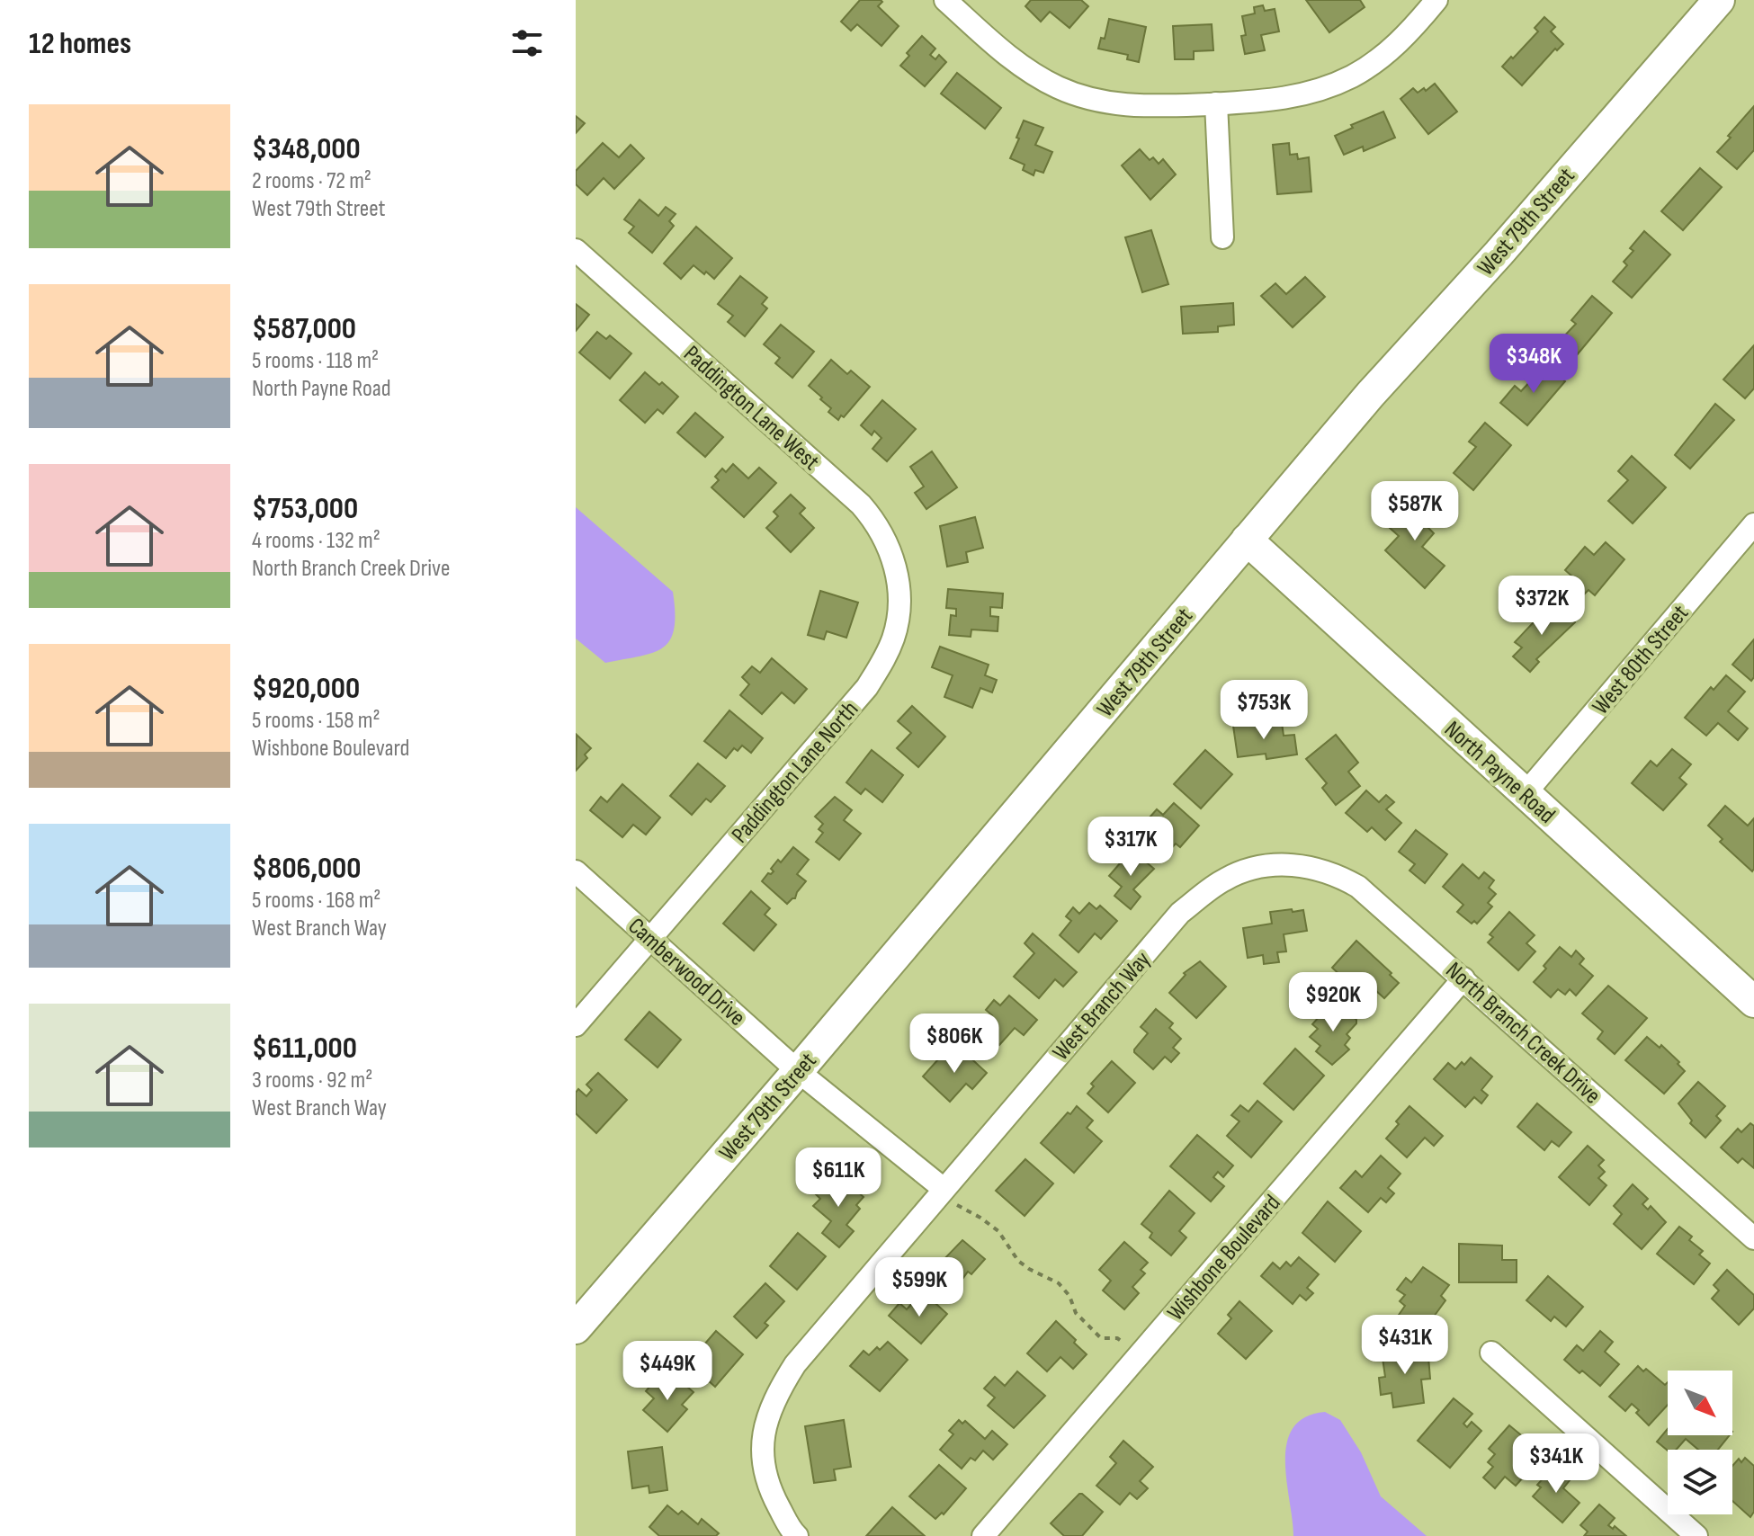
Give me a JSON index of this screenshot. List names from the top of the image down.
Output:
{
  "streets": {
    "main road": ["West 79th Street", "North Payne Road"],
    "street": [
      "Paddington Lane West",
      "West 80th Street",
      "Paddington Lane North",
      "Camberwood Drive",
      "West Branch Way",
      "North Branch Creek Drive",
      "Wishbone Boulevard"
    ]
  },
  "crossings": [
    ["West 79th Street", "North Payne Road"],
    ["West 79th Street", "Camberwood Drive"],
    ["Paddington Lane West", "Paddington Lane North"],
    ["West 80th Street", "North Payne Road"],
    ["Paddington Lane North", "Camberwood Drive"],
    ["Camberwood Drive", "West Branch Way"],
    ["West Branch Way", "North Branch Creek Drive"],
    ["North Branch Creek Drive", "Wishbone Boulevard"]
  ],
  "north": "bottom right",
  "page": {
    "heading": "12 homes",
    "list": [
      {
        "name": "$348,000",
        "note": "2 rooms · 72 m² · West 79th Street"
      },
      {
        "name": "$587,000",
        "note": "5 rooms · 118 m² · North Payne Road"
      },
      {
        "name": "$753,000",
        "note": "4 rooms · 132 m² · North Branch Creek Drive"
      },
      {
        "name": "$920,000",
        "note": "5 rooms · 158 m² · Wishbone Boulevard"
      },
      {
        "name": "$806,000",
        "note": "5 rooms · 168 m² · West Branch Way"
      },
      {
        "name": "$611,000",
        "note": "3 rooms · 92 m² · West Branch Way"
      }
    ],
    "price": [
      "$348K",
      "$587K",
      "$372K",
      "$753K",
      "$317K",
      "$920K",
      "$806K",
      "$611K",
      "$599K",
      "$431K",
      "$449K",
      "$341K"
    ]
  }
}
